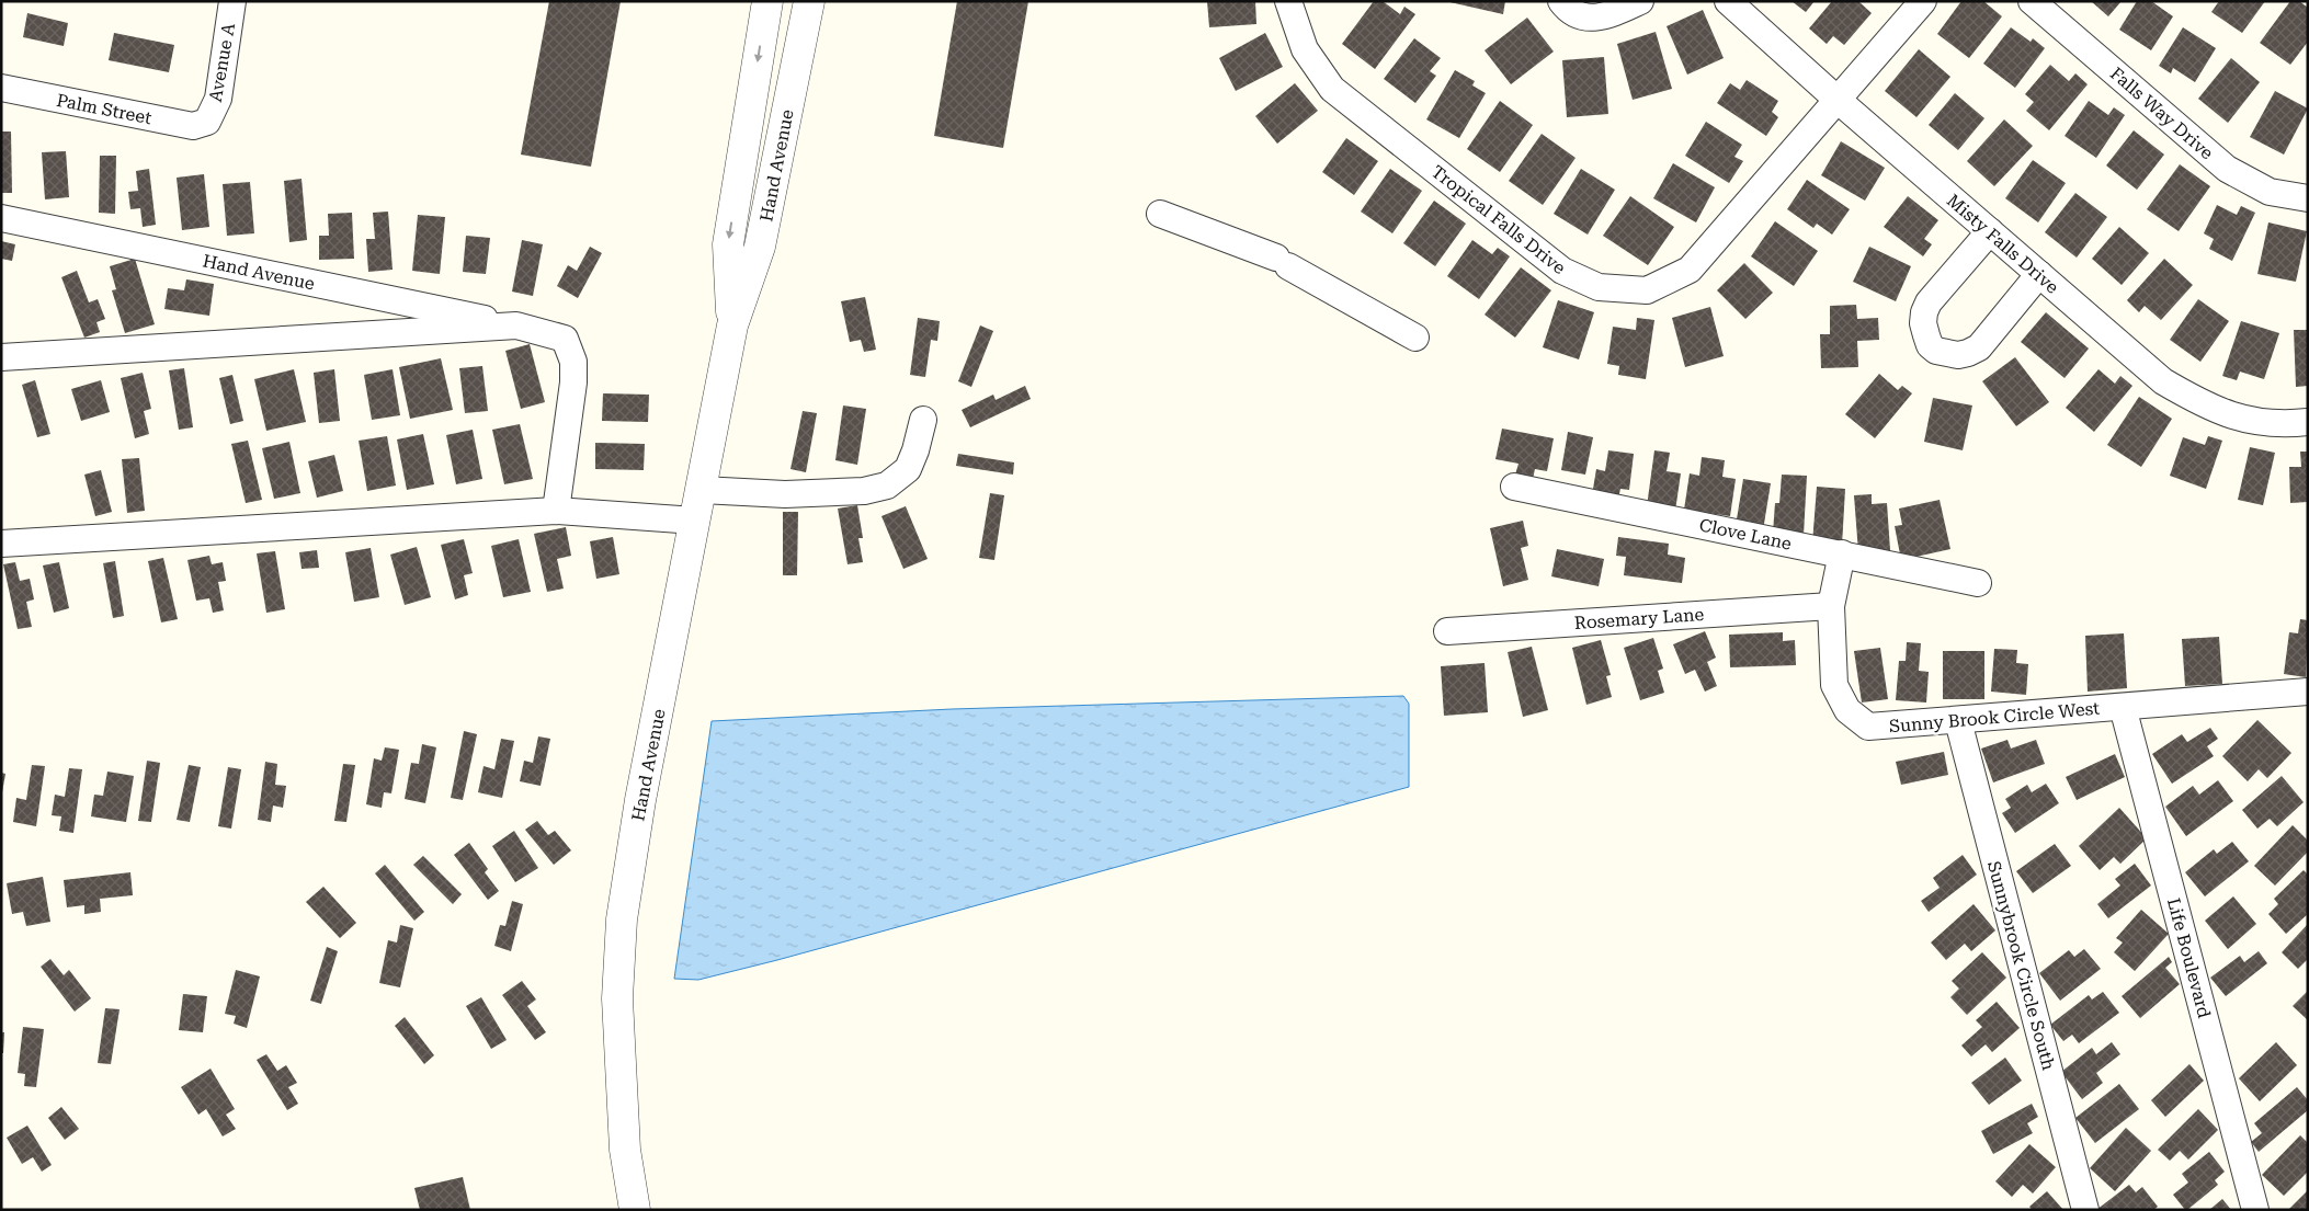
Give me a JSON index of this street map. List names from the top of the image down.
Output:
{
  "streets": {
    "street": [
      "Avenue A",
      "Palm Street",
      "Falls Way Drive",
      "Hand Avenue",
      "Tropical Falls Drive",
      "Misty Falls Drive",
      "Clove Lane",
      "Rosemary Lane",
      "Sunny Brook Circle West",
      "Life Boulevard",
      "Sunnybrook Circle South"
    ]
  },
  "crossings": [
    ["Avenue A", "Palm Street"],
    ["Tropical Falls Drive", "Misty Falls Drive"],
    ["Clove Lane", "Sunny Brook Circle West"],
    ["Rosemary Lane", "Sunny Brook Circle West"],
    ["Sunny Brook Circle West", "Life Boulevard"],
    ["Sunny Brook Circle West", "Sunnybrook Circle South"]
  ]
}
